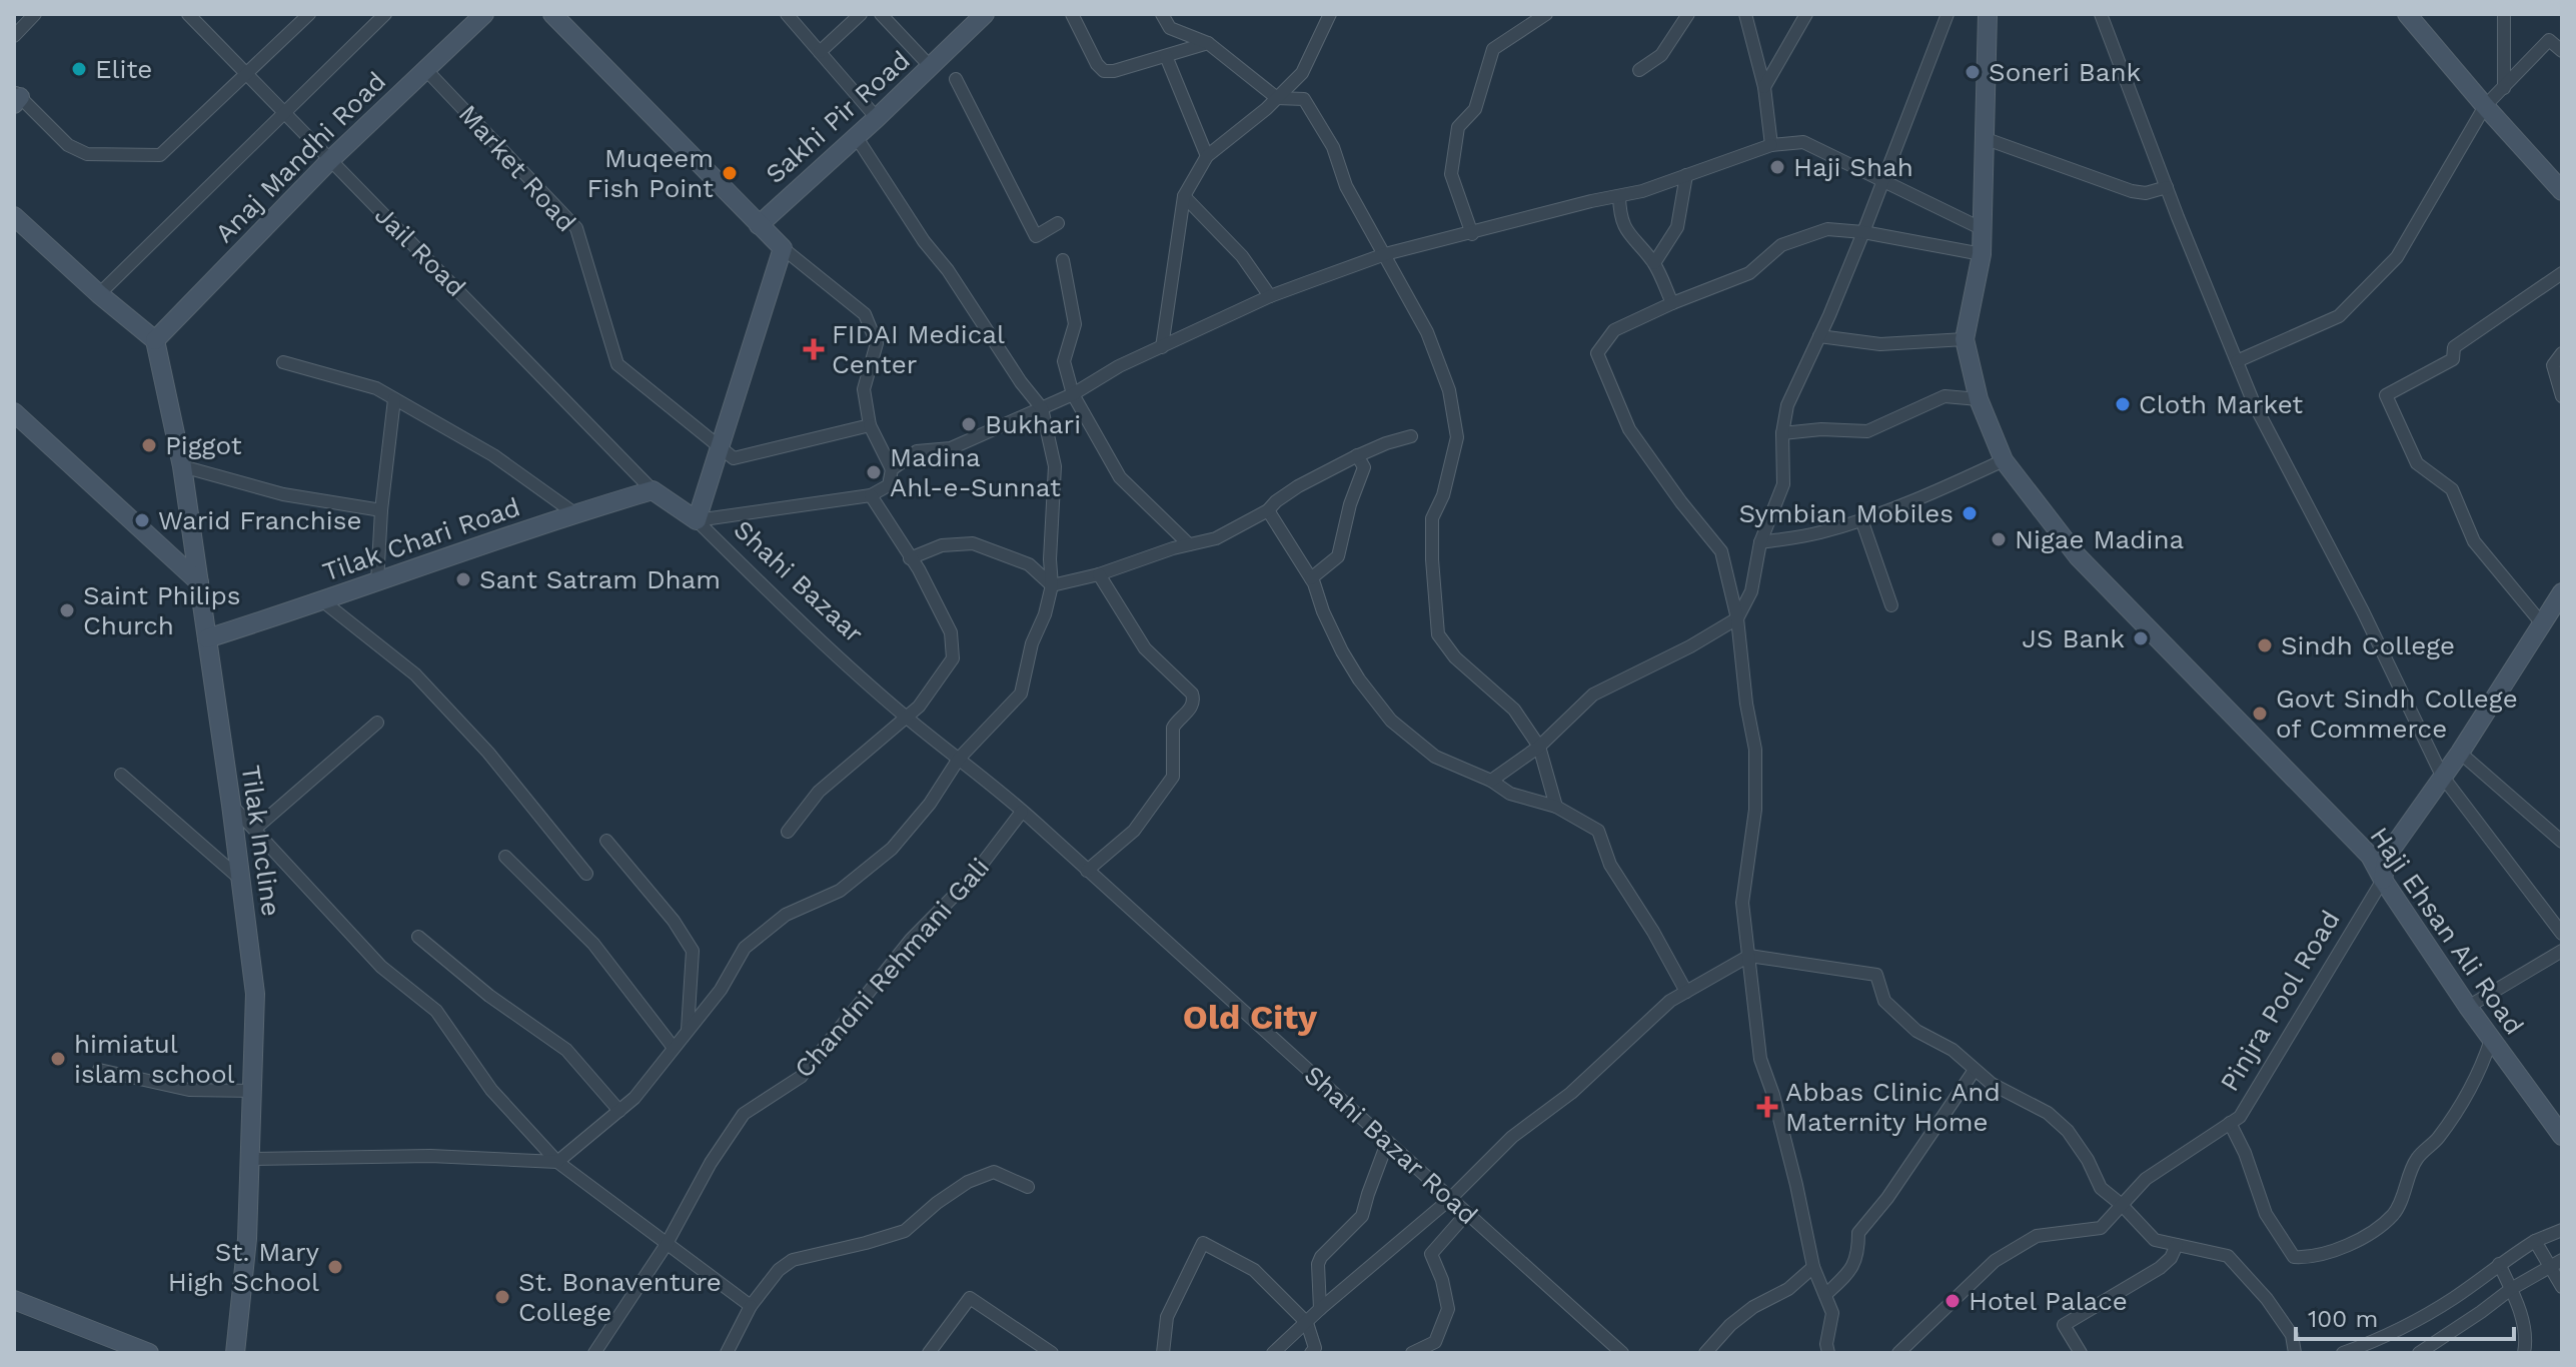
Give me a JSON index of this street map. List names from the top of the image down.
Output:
{
  "streets": {
    "street": [
      "Sakhi Pir Road",
      "Anaj Mandhi Road",
      "Market Road",
      "Jail Road",
      "Tilak Chari Road",
      "Shahi Bazaar",
      "Tilak Incline",
      "Haji Ehsan Ali Road",
      "Chandni Rehmani Gali",
      "Pinjra Pool Road",
      "Shahi Bazar Road"
    ]
  },
  "crossings": [
    ["Anaj Mandhi Road", "Market Road"],
    ["Anaj Mandhi Road", "Jail Road"],
    ["Anaj Mandhi Road", "Tilak Incline"],
    ["Jail Road", "Tilak Chari Road"],
    ["Jail Road", "Shahi Bazaar"],
    ["Tilak Chari Road", "Shahi Bazaar"],
    ["Tilak Chari Road", "Tilak Incline"],
    ["Shahi Bazaar", "Shahi Bazar Road"],
    ["Haji Ehsan Ali Road", "Pinjra Pool Road"],
    ["Chandni Rehmani Gali", "Shahi Bazar Road"]
  ],
  "districts": ["Old City"],
  "places": {
    "other": [
      "Elite",
      "Soneri Bank",
      "Haji Shah",
      "Muqeem Fish Point",
      "Cloth Market",
      "Bukhari",
      "Piggot",
      "Madina Ahl-e-Sunnat",
      "Symbian Mobiles",
      "Warid Franchise",
      "Nigae Madina",
      "Sant Satram Dham",
      "Saint Philips Church",
      "JS Bank",
      "Sindh College",
      "Govt Sindh College of Commerce",
      "himiatul islam school",
      "St. Mary High School",
      "St. Bonaventure College",
      "Hotel Palace"
    ],
    "health": ["FIDAI Medical Center", "Abbas Clinic And Maternity Home"]
  },
  "scale_bar": "100 m"
}
